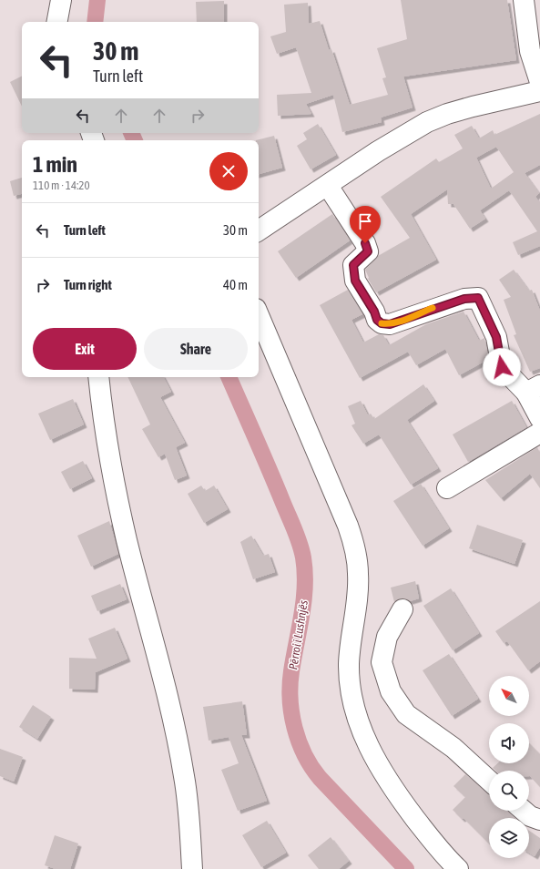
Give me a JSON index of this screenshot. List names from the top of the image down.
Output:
{
  "water": ["Përroi i Lushnjës"],
  "north": "top left",
  "page": {
    "turn": ["30 m", "Turn left"],
    "heading": ["1 min", "110 m · 14:20"],
    "list": [
      {
        "name": "Turn left",
        "value": "30 m"
      },
      {
        "name": "Turn right",
        "value": "40 m"
      }
    ],
    "buttons": ["Exit", "Share"]
  }
}
